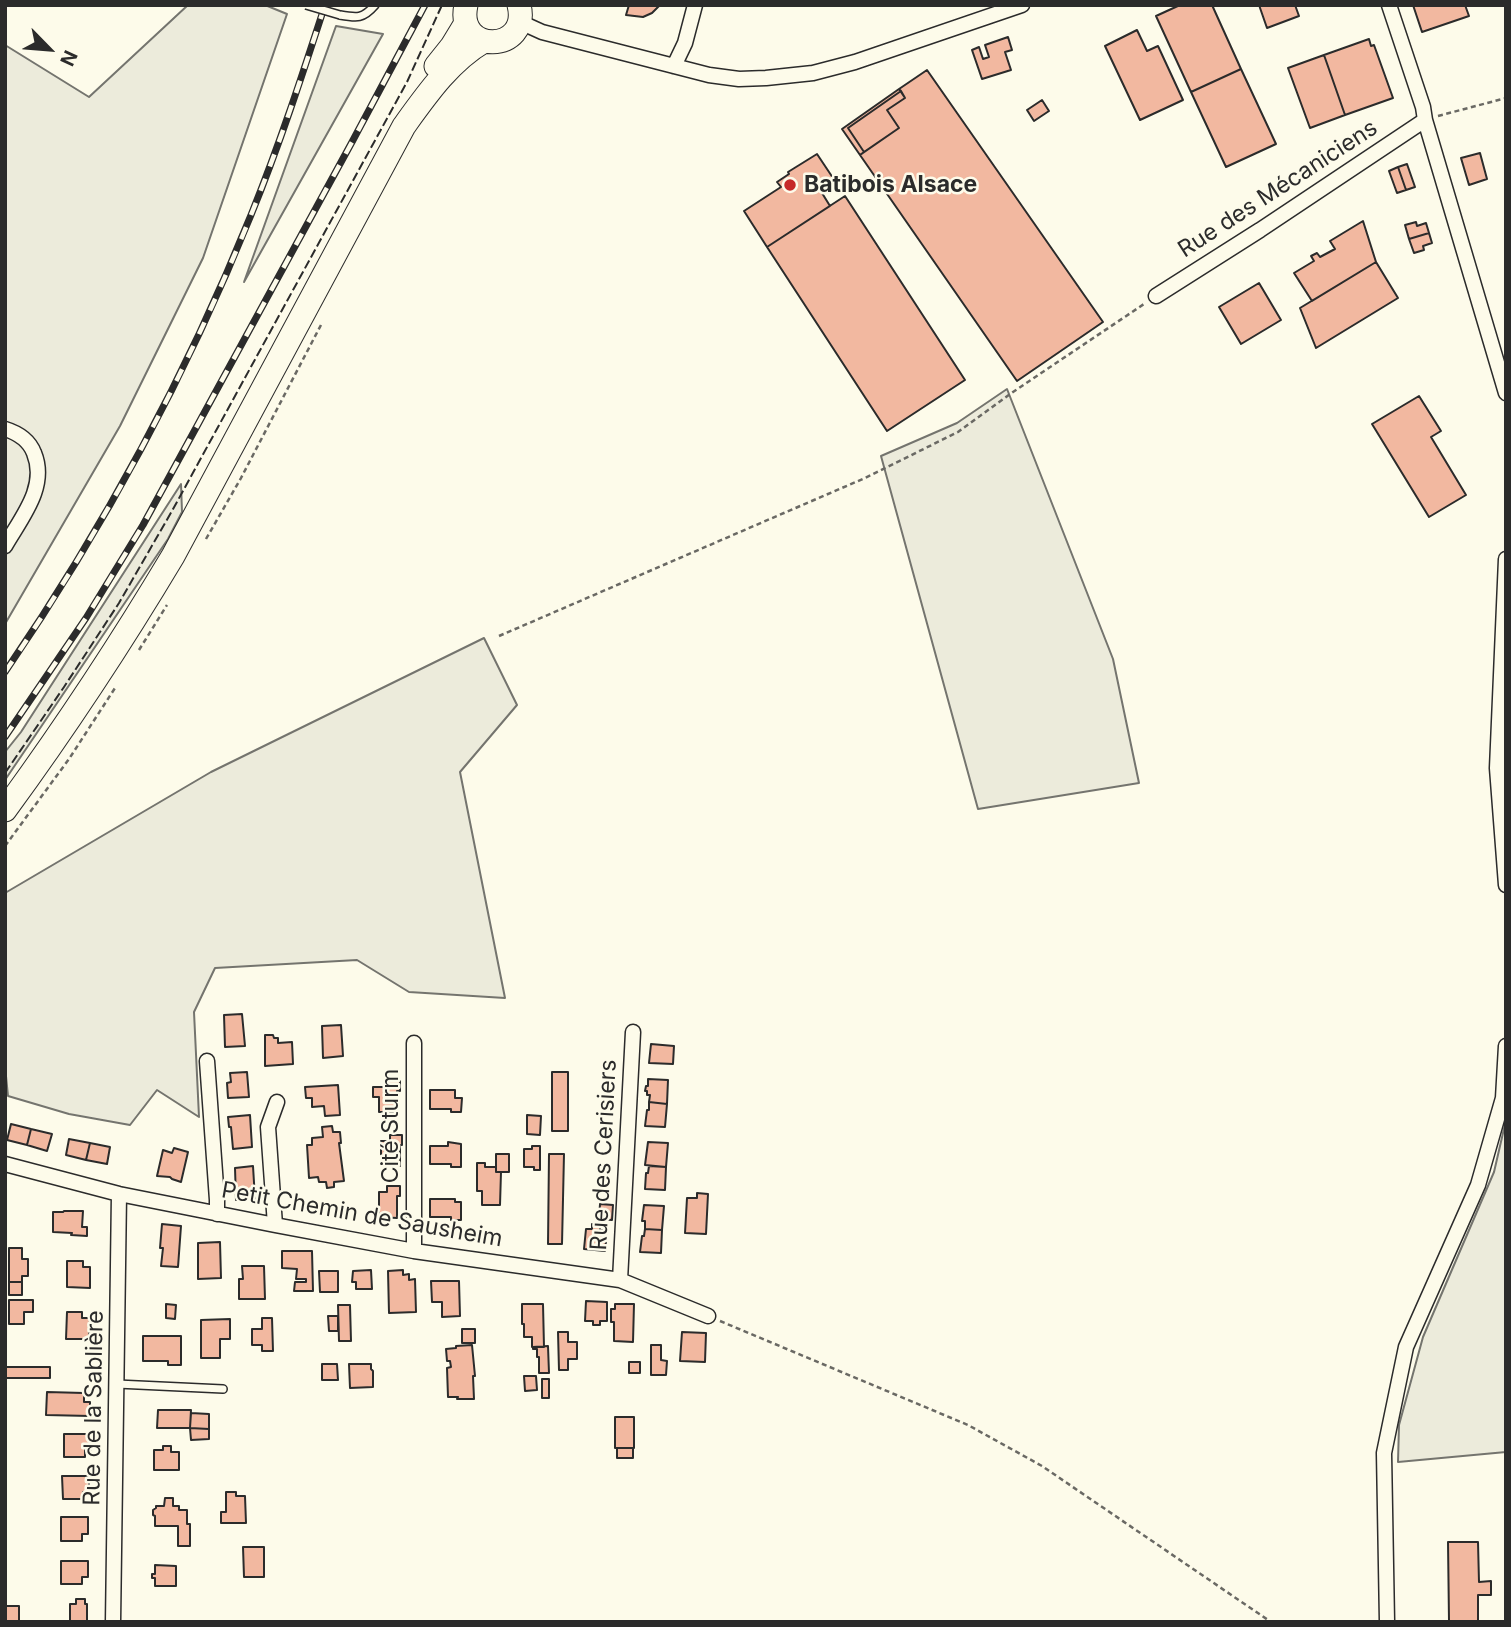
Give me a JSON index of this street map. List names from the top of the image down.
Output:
{
  "streets": {
    "street": [
      "Rue des Mécaniciens",
      "Cité Sturm",
      "Rue des Cerisiers",
      "Petit Chemin de Sausheim",
      "Rue de la Sablière"
    ]
  },
  "crossings": [
    ["Cité Sturm", "Petit Chemin de Sausheim"],
    ["Rue des Cerisiers", "Petit Chemin de Sausheim"],
    ["Petit Chemin de Sausheim", "Rue de la Sablière"]
  ],
  "places": ["Batibois Alsace"],
  "north": "bottom right"
}
